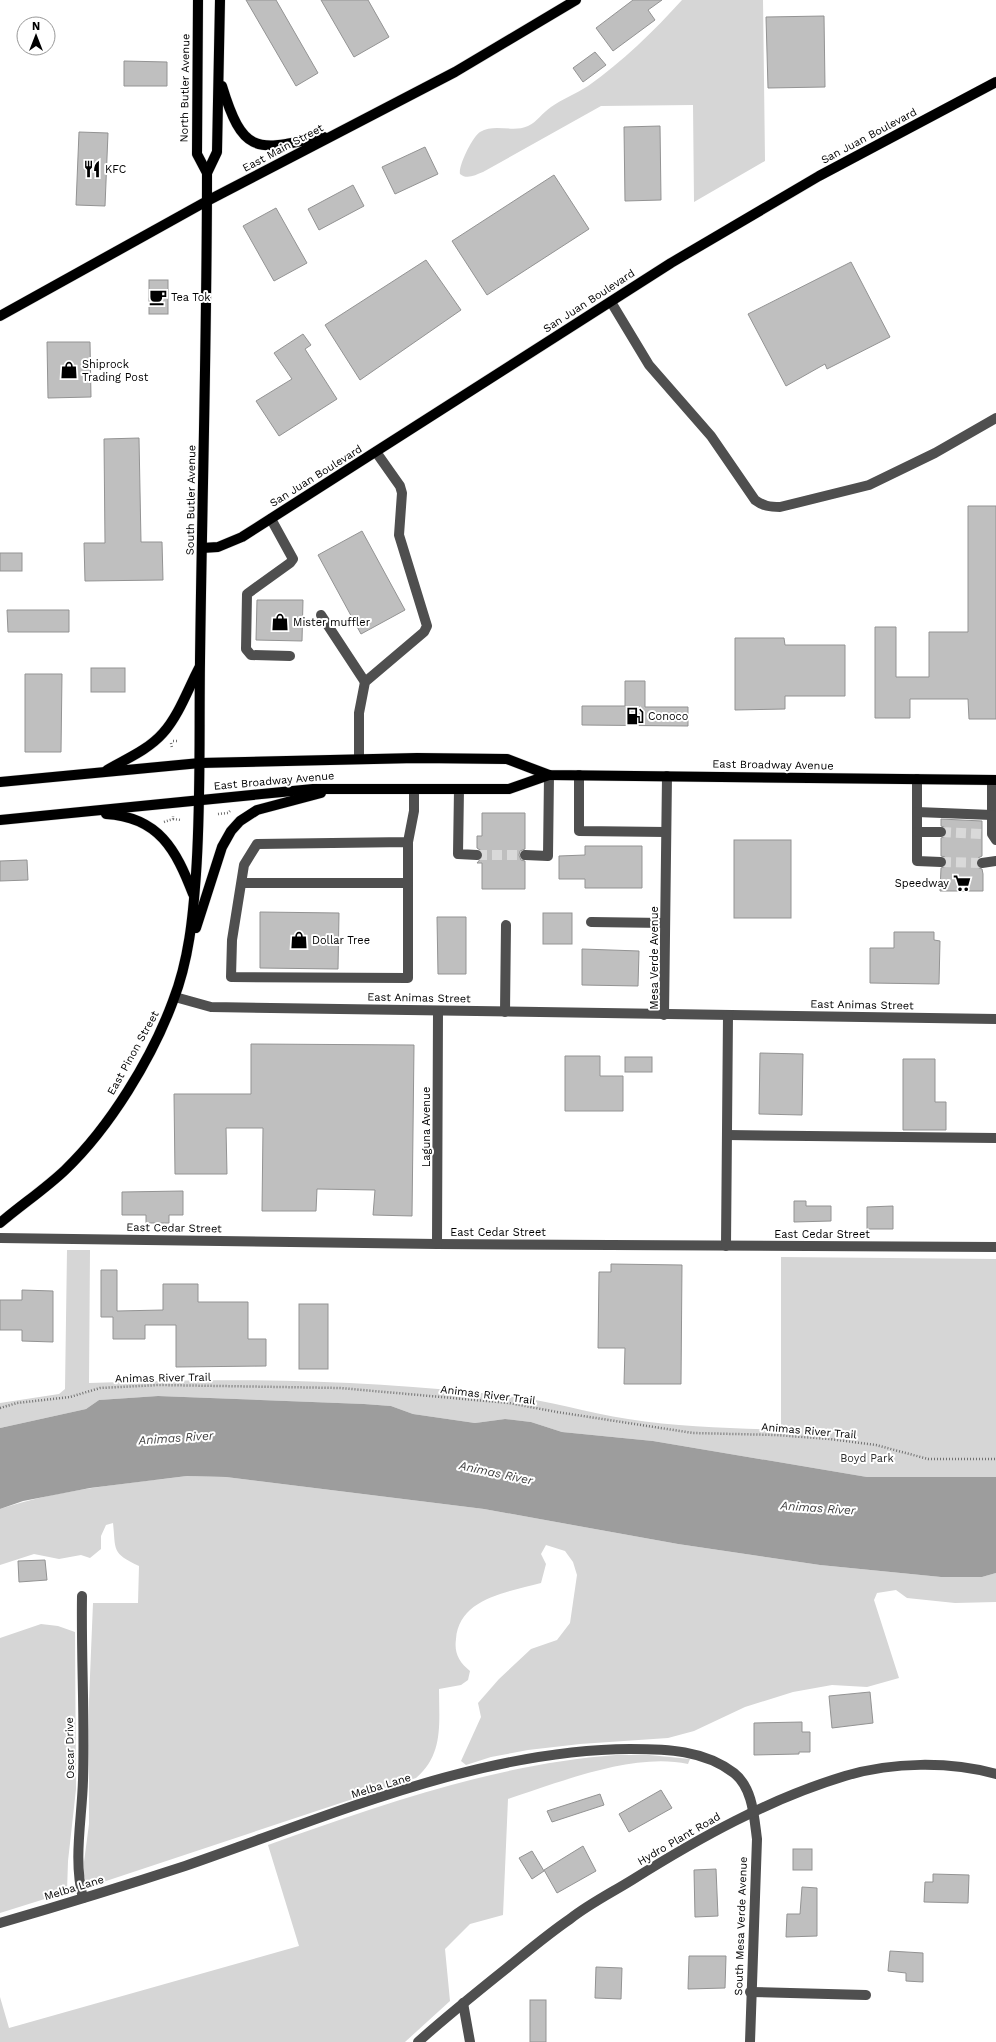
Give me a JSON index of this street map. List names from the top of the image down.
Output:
{
  "streets": {
    "main road": [
      "North Butler Avenue",
      "San Juan Boulevard",
      "East Main Street",
      "South Butler Avenue",
      "East Broadway Avenue",
      "East Pinon Street"
    ],
    "street": [
      "Mesa Verde Avenue",
      "East Animas Street",
      "Laguna Avenue",
      "East Cedar Street",
      "Oscar Drive",
      "Melba Lane",
      "Hydro Plant Road",
      "South Mesa Verde Avenue"
    ],
    "path": ["Animas River Trail"]
  },
  "crossings": [
    ["North Butler Avenue", "East Main Street"],
    ["North Butler Avenue", "South Butler Avenue"],
    ["San Juan Boulevard", "South Butler Avenue"],
    ["East Main Street", "South Butler Avenue"],
    ["South Butler Avenue", "East Broadway Avenue"],
    ["South Butler Avenue", "East Pinon Street"],
    ["East Broadway Avenue", "Mesa Verde Avenue"],
    ["East Broadway Avenue", "East Pinon Street"],
    ["Mesa Verde Avenue", "East Animas Street"],
    ["East Animas Street", "East Pinon Street"],
    ["East Animas Street", "Laguna Avenue"],
    ["Laguna Avenue", "East Cedar Street"],
    ["Oscar Drive", "Melba Lane"],
    ["Melba Lane", "Hydro Plant Road"],
    ["Melba Lane", "South Mesa Verde Avenue"],
    ["Hydro Plant Road", "South Mesa Verde Avenue"]
  ],
  "water": ["Animas River"],
  "parks": ["Boyd Park"],
  "places": {
    "restaurant": ["KFC"],
    "cafe": ["Tea Tok"],
    "shop": ["Shiprock Trading Post", "Mister muffler", "Dollar Tree"],
    "fuel station": ["Conoco"],
    "supermarket": ["Speedway"]
  },
  "north": "top"
}
